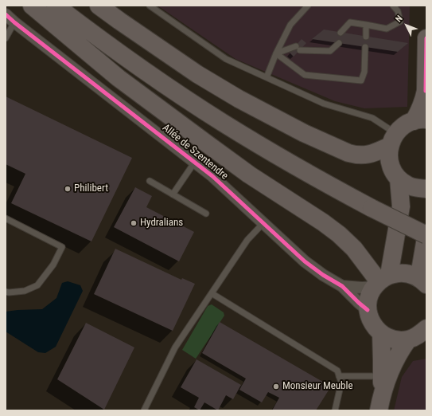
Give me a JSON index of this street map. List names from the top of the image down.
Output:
{
  "streets": {
    "street": ["Allée de Szentendre"]
  },
  "places": ["Philibert", "Hydralians", "Monsieur Meuble"],
  "north": "top left"
}
